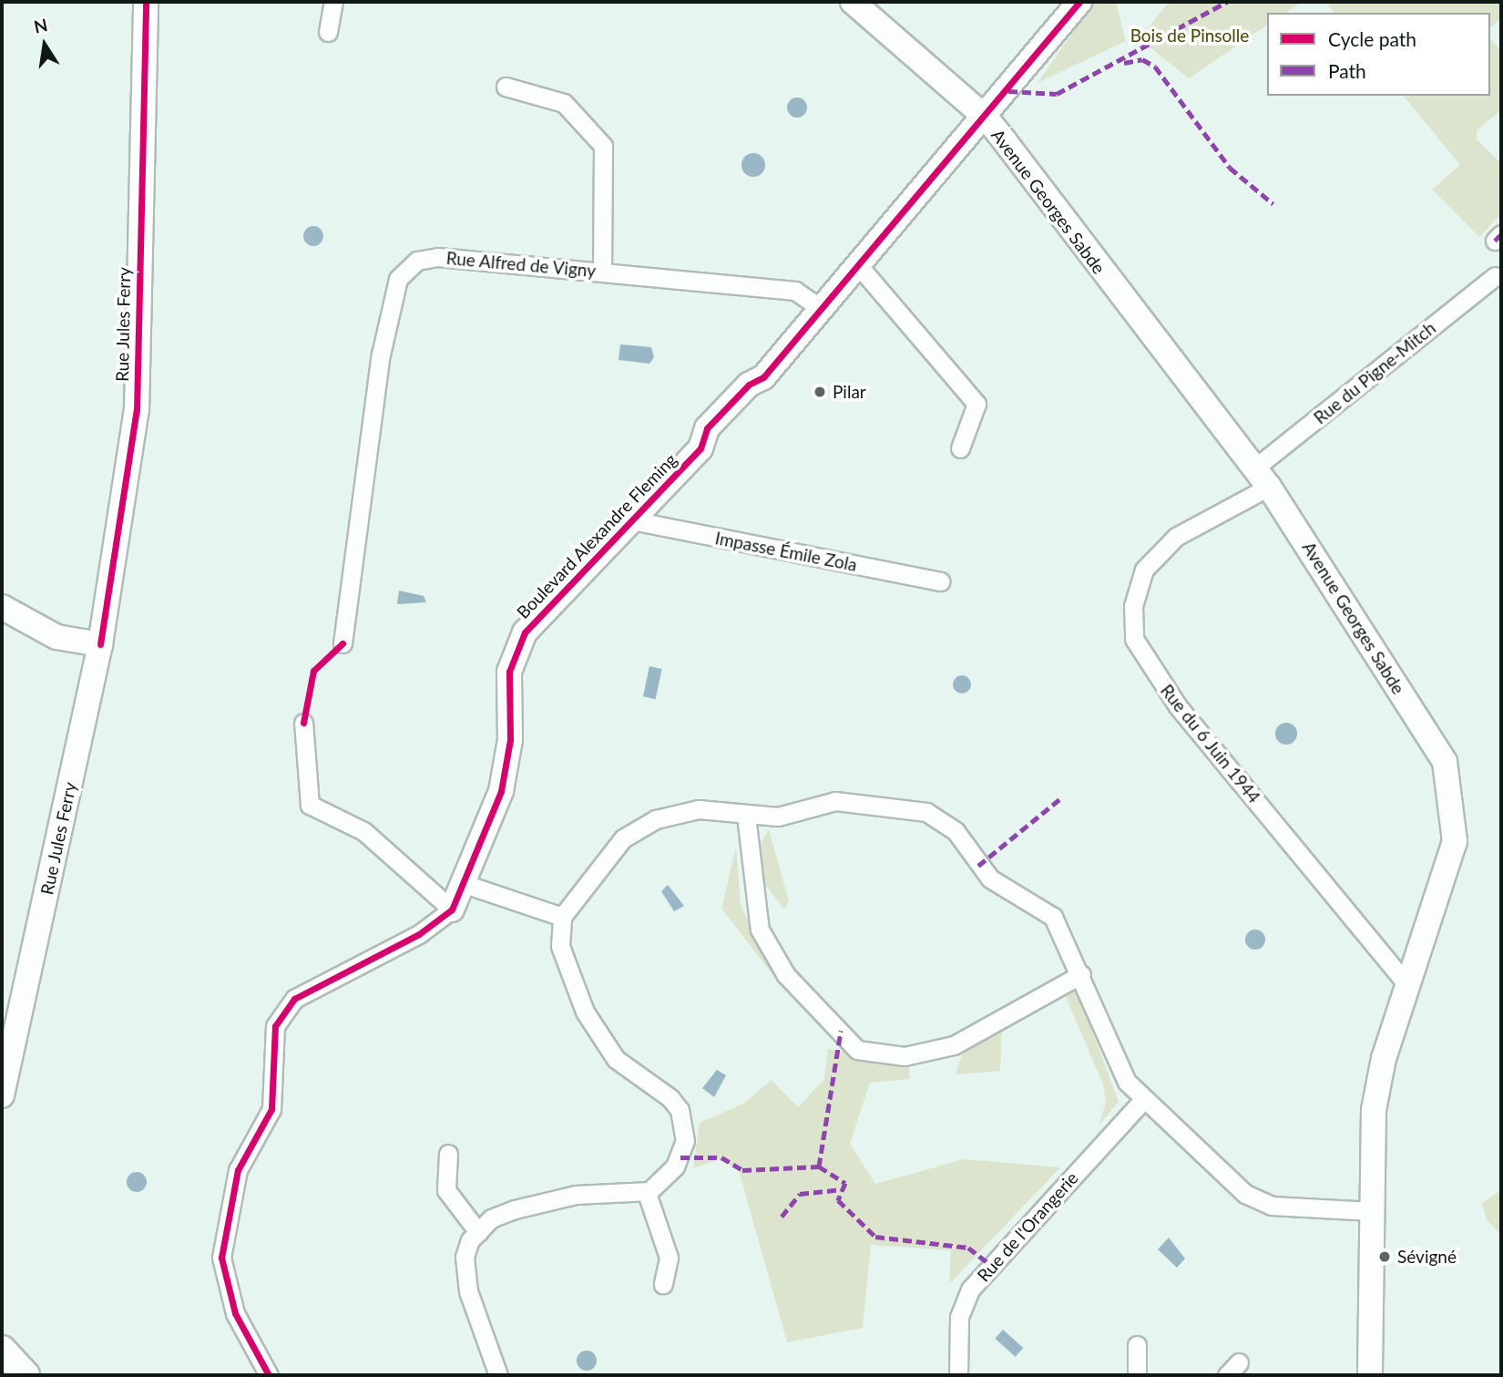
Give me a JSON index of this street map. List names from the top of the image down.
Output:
{
  "streets": {
    "street": [
      "Avenue Georges Sabde",
      "Rue Alfred de Vigny",
      "Rue Jules Ferry",
      "Rue du Pigne-Mitch",
      "Boulevard Alexandre Fleming",
      "Impasse Émile Zola",
      "Rue du 6 Juin 1944",
      "Rue de l'Orangerie"
    ]
  },
  "crossings": [
    ["Avenue Georges Sabde", "Rue du Pigne-Mitch"],
    ["Avenue Georges Sabde", "Boulevard Alexandre Fleming"],
    ["Avenue Georges Sabde", "Rue du 6 Juin 1944"],
    ["Rue Alfred de Vigny", "Boulevard Alexandre Fleming"],
    ["Rue du Pigne-Mitch", "Rue du 6 Juin 1944"],
    ["Boulevard Alexandre Fleming", "Impasse Émile Zola"]
  ],
  "parks": ["Bois de Pinsolle"],
  "places": ["Pilar", "Sévigné"],
  "legend": ["Cycle path", "Path"],
  "north": "top"
}
